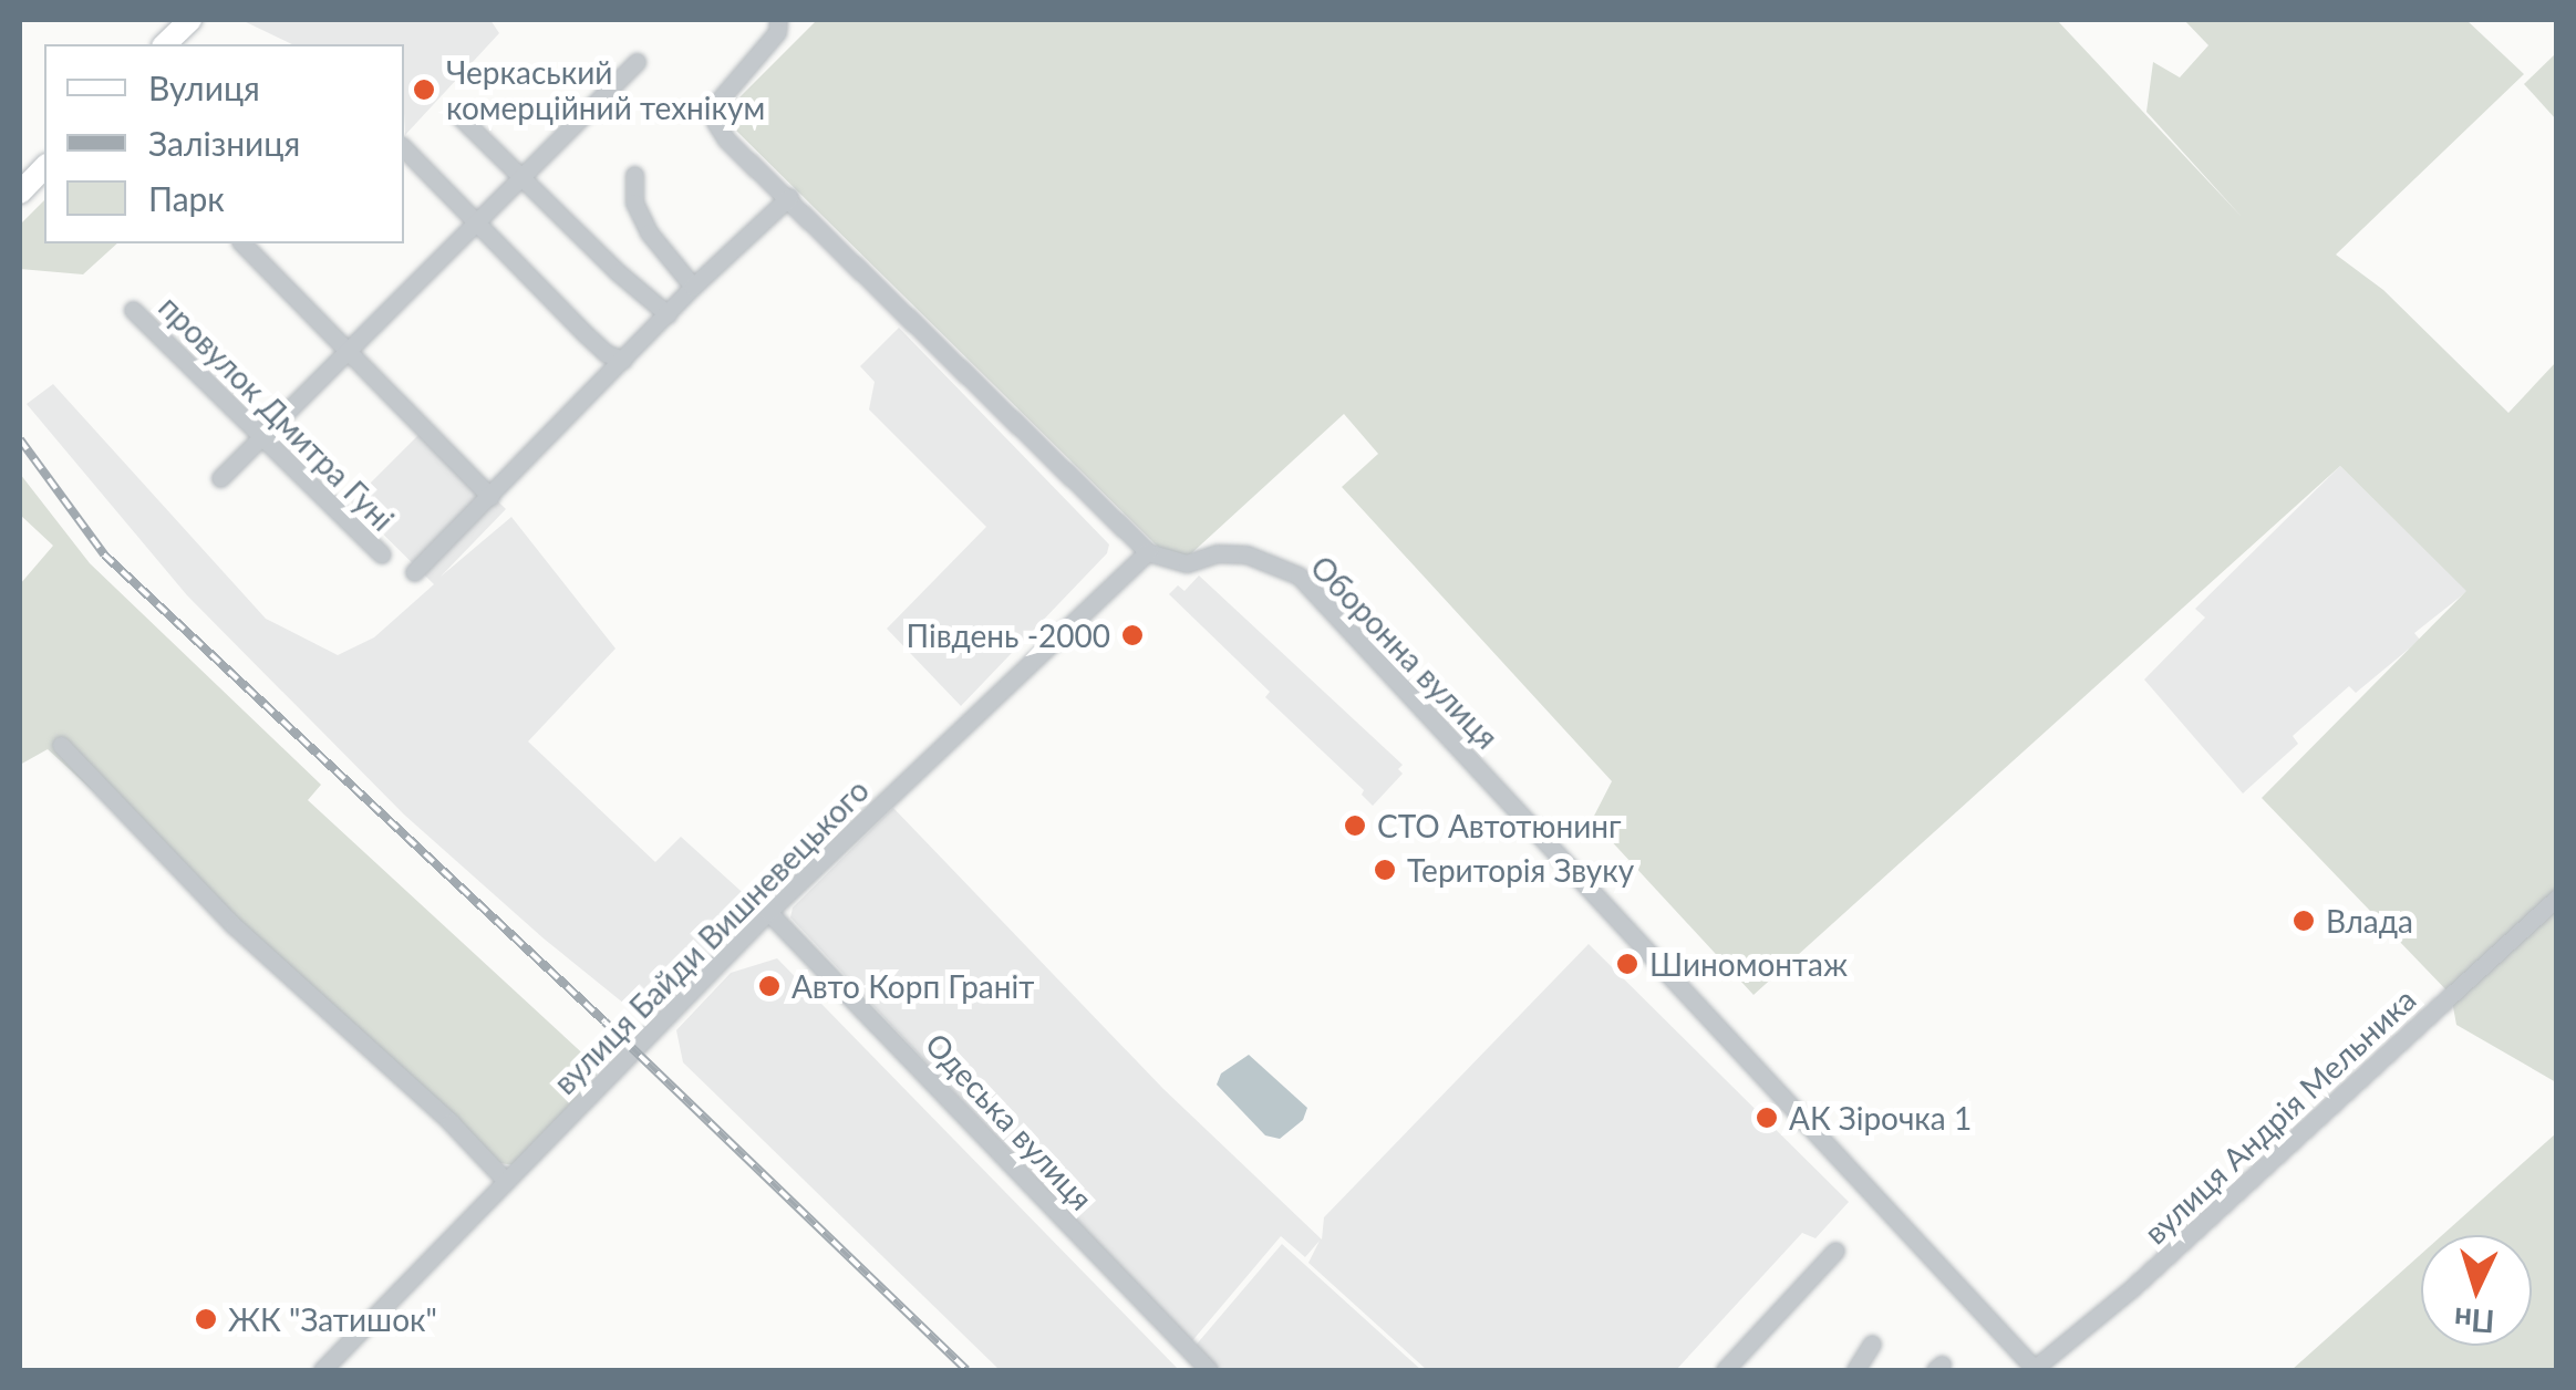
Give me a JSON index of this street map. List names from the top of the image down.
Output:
{
  "streets": {
    "street": [
      "провулок Дмитра Гуні",
      "Оборонна вулиця",
      "вулиця Байди Вишневецького",
      "вулиця Андрія Мельника",
      "Одеська вулиця"
    ]
  },
  "crossings": [
    ["Оборонна вулиця", "вулиця Байди Вишневецького"],
    ["Оборонна вулиця", "вулиця Андрія Мельника"],
    ["вулиця Байди Вишневецького", "Одеська вулиця"]
  ],
  "places": [
    "Черкаський комерційний технікум",
    "Південь -2000",
    "СТО Автотюнинг",
    "Територія Звуку",
    "Влада",
    "Шиномонтаж",
    "Авто Корп Граніт",
    "АК Зірочка 1",
    "ЖК \"Затишок\""
  ],
  "legend": ["Вулиця", "Залізниця", "Парк"],
  "north": "bottom"
}
